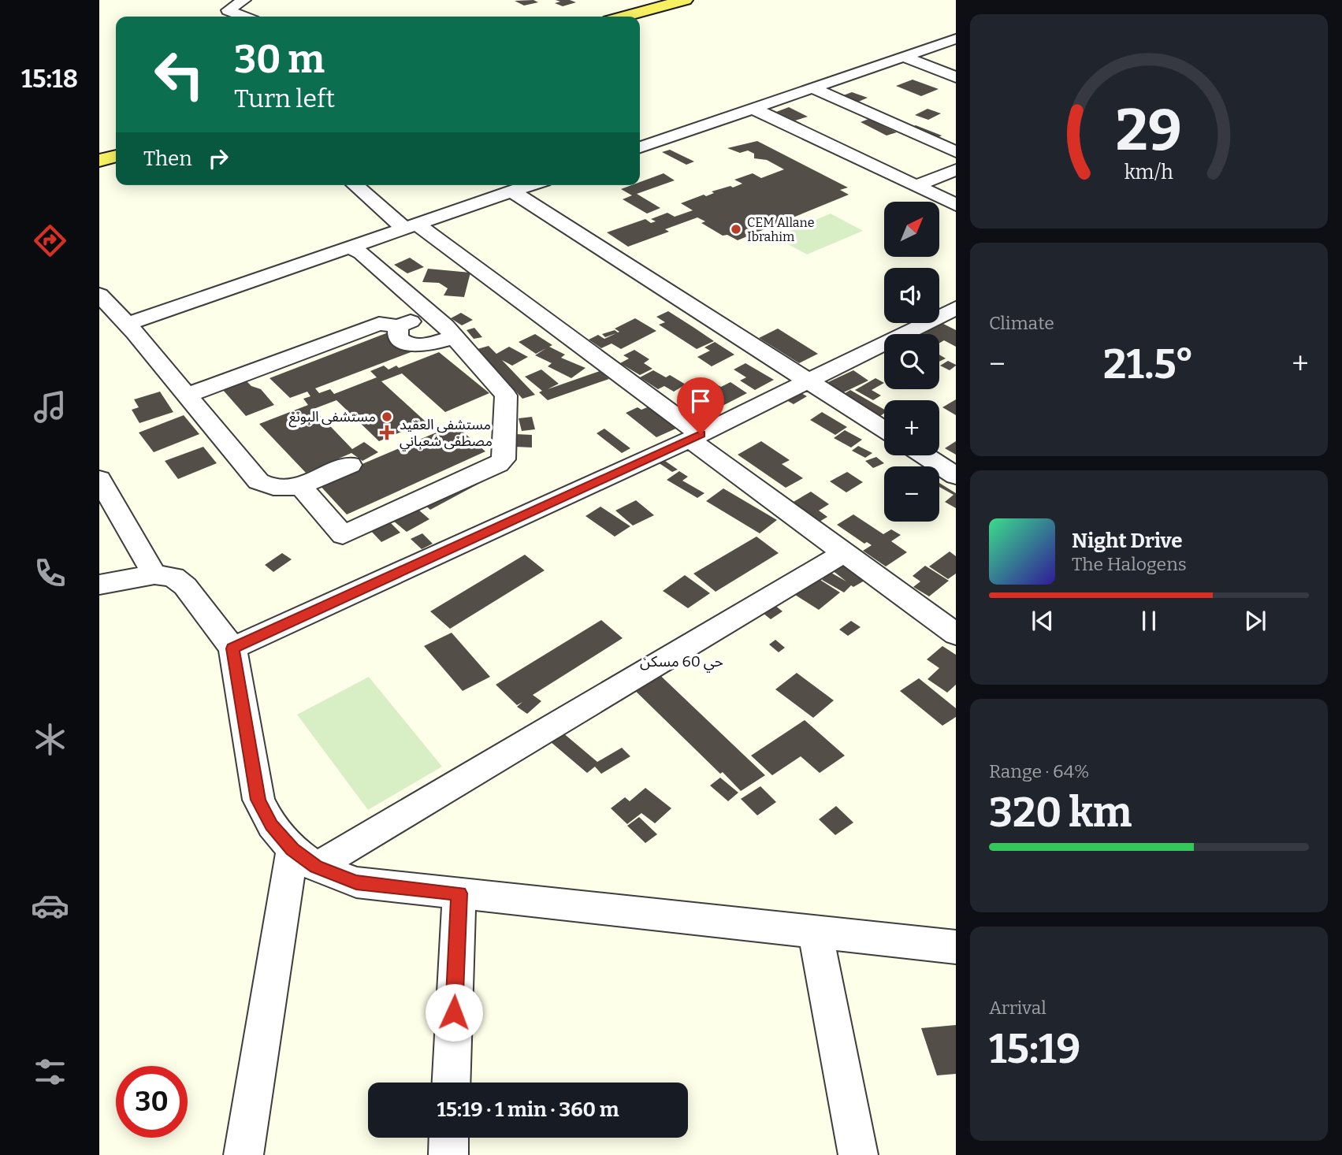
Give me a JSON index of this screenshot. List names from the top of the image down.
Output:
{
  "districts": ["حي 60 مسكن"],
  "places": {
    "other": ["CEM Allane Ibrahim", "مستشفى البونغ"],
    "health": ["مستشفى العقيد مصطفى شعباني"]
  },
  "north": "top right",
  "page": {
    "tabs": "15:18",
    "turn": ["30 m", "Turn left"],
    "then": "Then",
    "map_buttons": ["+", "−"],
    "tile": [
      "Climate",
      ["Range · 64%", "320 km"],
      ["Arrival", "15:19"]
    ],
    "heat": ["−", "21.5°", "+"],
    "song": ["Night Drive", "The Halogens"],
    "limit": "30",
    "trip": "15:19 · 1 min · 360 m",
    "gauge": ["29", "km/h"]
  }
}
